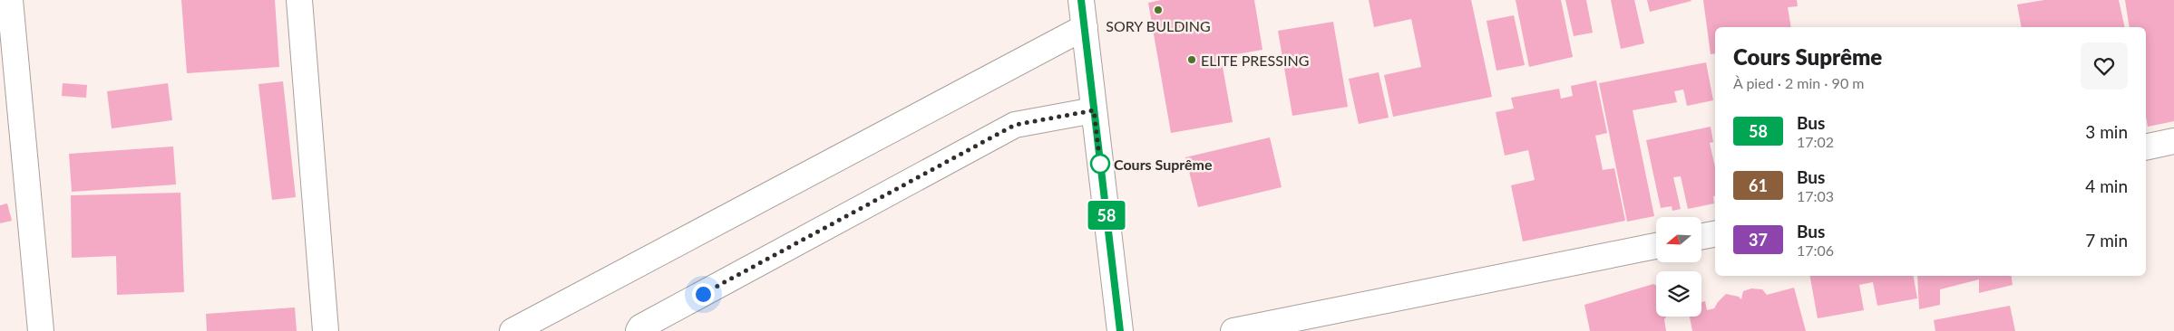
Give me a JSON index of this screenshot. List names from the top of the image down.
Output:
{
  "places": ["SORY BULDING", "ELITE PRESSING", "Cours Suprême"],
  "lines": ["bus line 58"],
  "north": "left",
  "page": {
    "on_map": "58",
    "heading": ["Cours Suprême", "À pied · 2 min · 90 m"],
    "list": [
      {
        "mark": "58",
        "name": "Bus",
        "note": "17:02",
        "value": "3 min"
      },
      {
        "mark": "61",
        "name": "Bus",
        "note": "17:03",
        "value": "4 min"
      },
      {
        "mark": "37",
        "name": "Bus",
        "note": "17:06",
        "value": "7 min"
      }
    ]
  }
}
